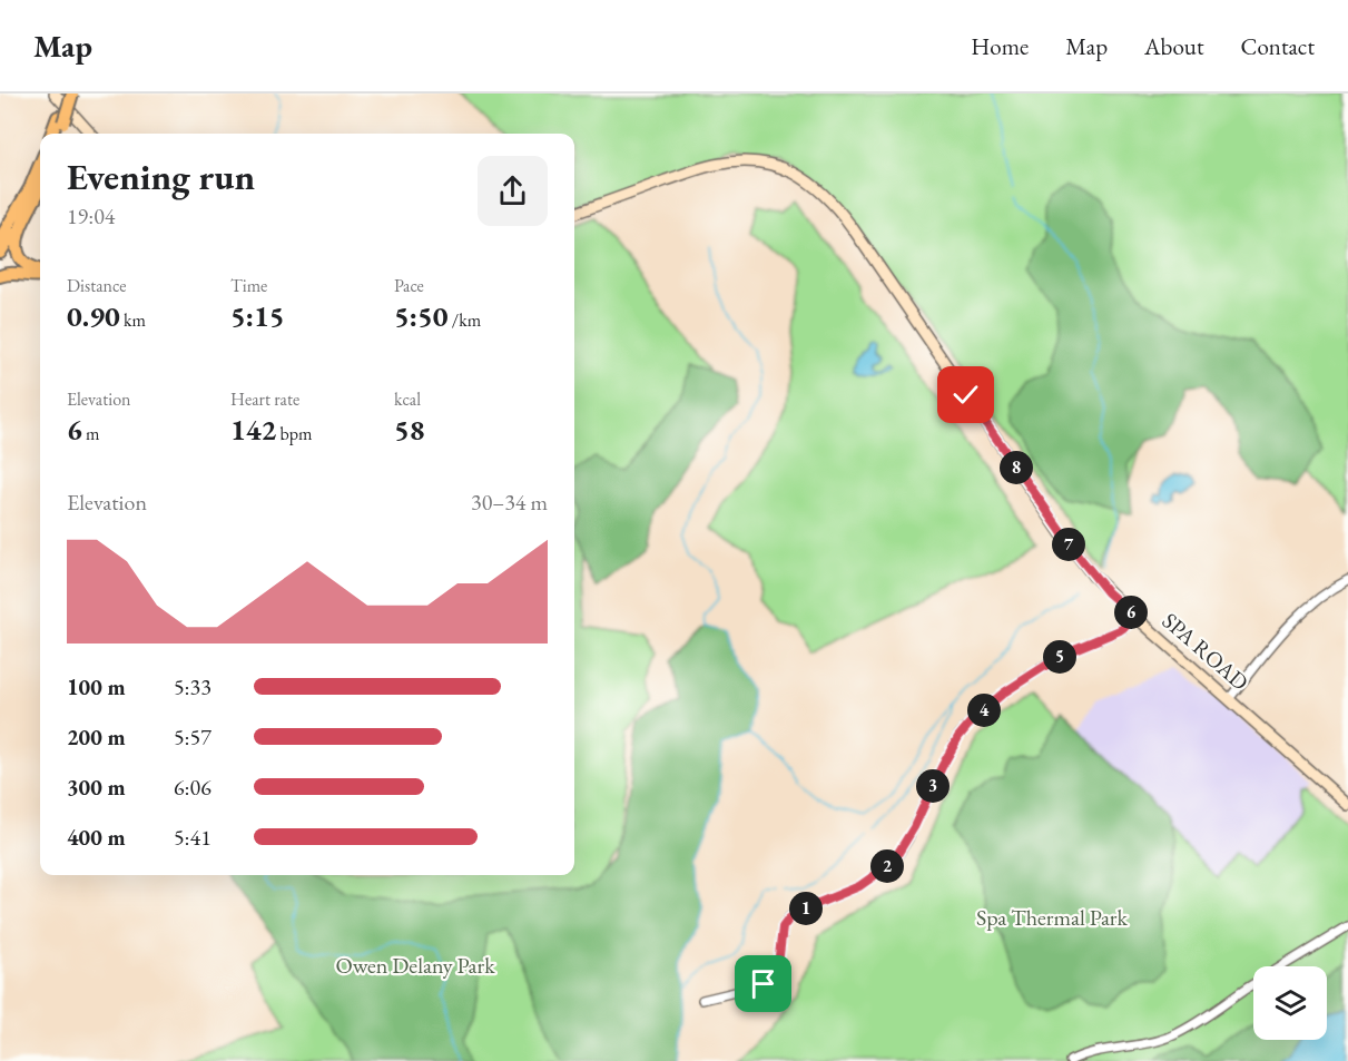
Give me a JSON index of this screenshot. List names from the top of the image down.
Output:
{
  "streets": {
    "main road": ["SPA ROAD"]
  },
  "parks": ["Spa Thermal Park", "Owen Delany Park"],
  "page": {
    "header": "Map",
    "nav": [
      "Home",
      "Map",
      "About",
      "Contact"
    ],
    "heading": ["Evening run", "19:04"],
    "stats": [
      ["Distance", "0.90 km"],
      ["Time", "5:15"],
      ["Pace", "5:50 /km"],
      ["Elevation", "6 m"],
      ["Heart rate", "142 bpm"],
      ["kcal", "58"]
    ],
    "pins": [
      "8",
      "7",
      "6",
      "5",
      "4",
      "3",
      "2",
      "1"
    ],
    "chart": ["Elevation", "30–34 m"],
    "list": [
      {
        "name": "100 m",
        "note": "5:33"
      },
      {
        "name": "200 m",
        "note": "5:57"
      },
      {
        "name": "300 m",
        "note": "6:06"
      },
      {
        "name": "400 m",
        "note": "5:41"
      }
    ]
  }
}
